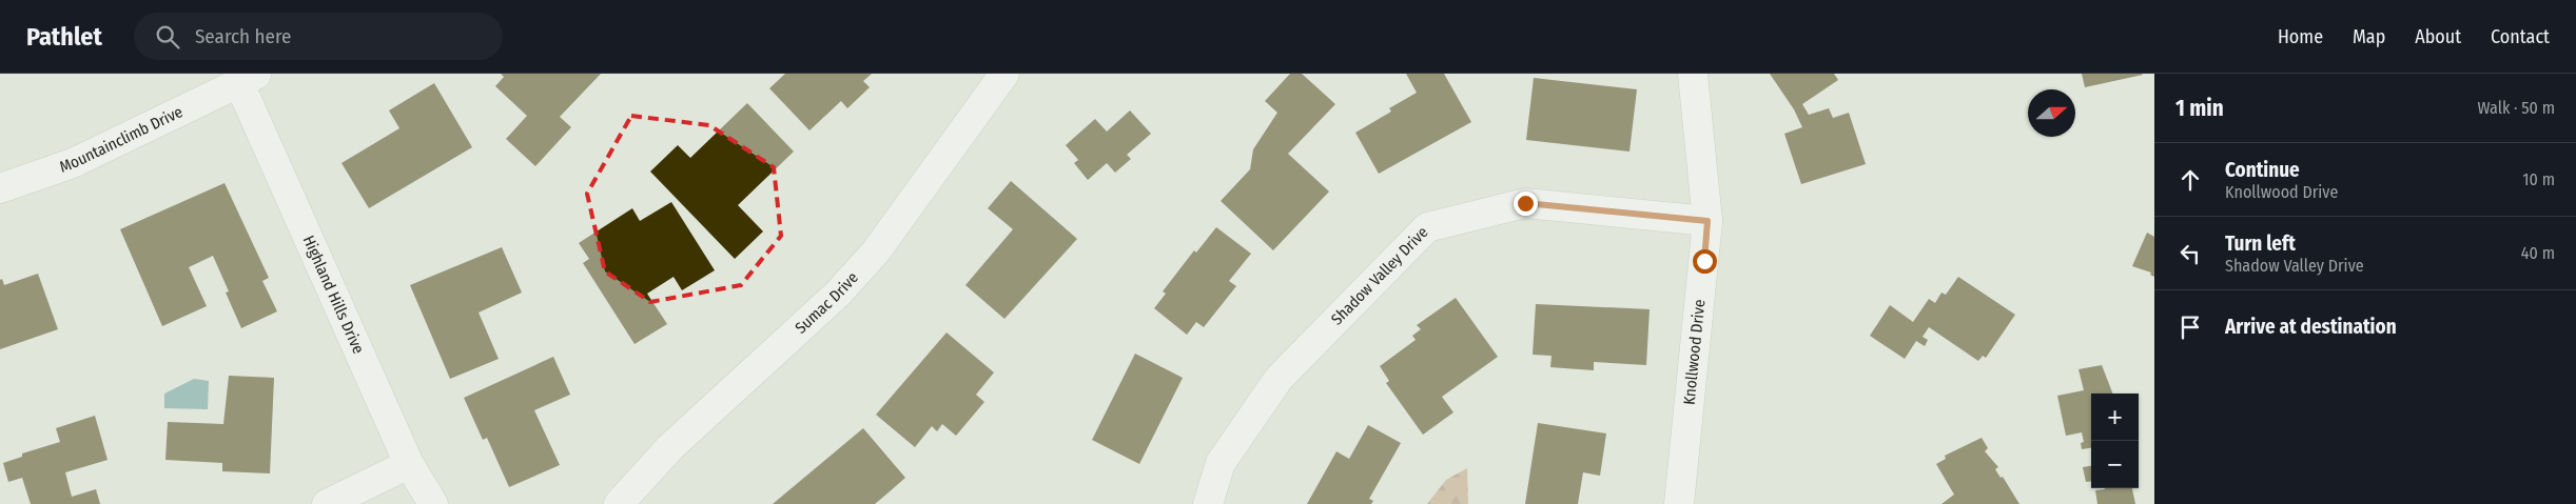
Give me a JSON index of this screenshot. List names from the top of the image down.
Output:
{
  "streets": {
    "street": [
      "Mountainclimb Drive",
      "Shadow Valley Drive",
      "Highland Hills Drive",
      "Sumac Drive",
      "Knollwood Drive"
    ]
  },
  "crossings": [
    ["Mountainclimb Drive", "Highland Hills Drive"],
    ["Shadow Valley Drive", "Knollwood Drive"]
  ],
  "north": "right",
  "page": {
    "header": "Pathlet",
    "search": "Search here",
    "nav": [
      "Home",
      "Map",
      "About",
      "Contact"
    ],
    "heading": ["1 min", "Walk · 50 m"],
    "list": [
      ["Continue", "Knollwood Drive", "10 m"],
      ["Turn left", "Shadow Valley Drive", "40 m"],
      "Arrive at destination"
    ],
    "map_buttons": ["+", "−"]
  }
}
